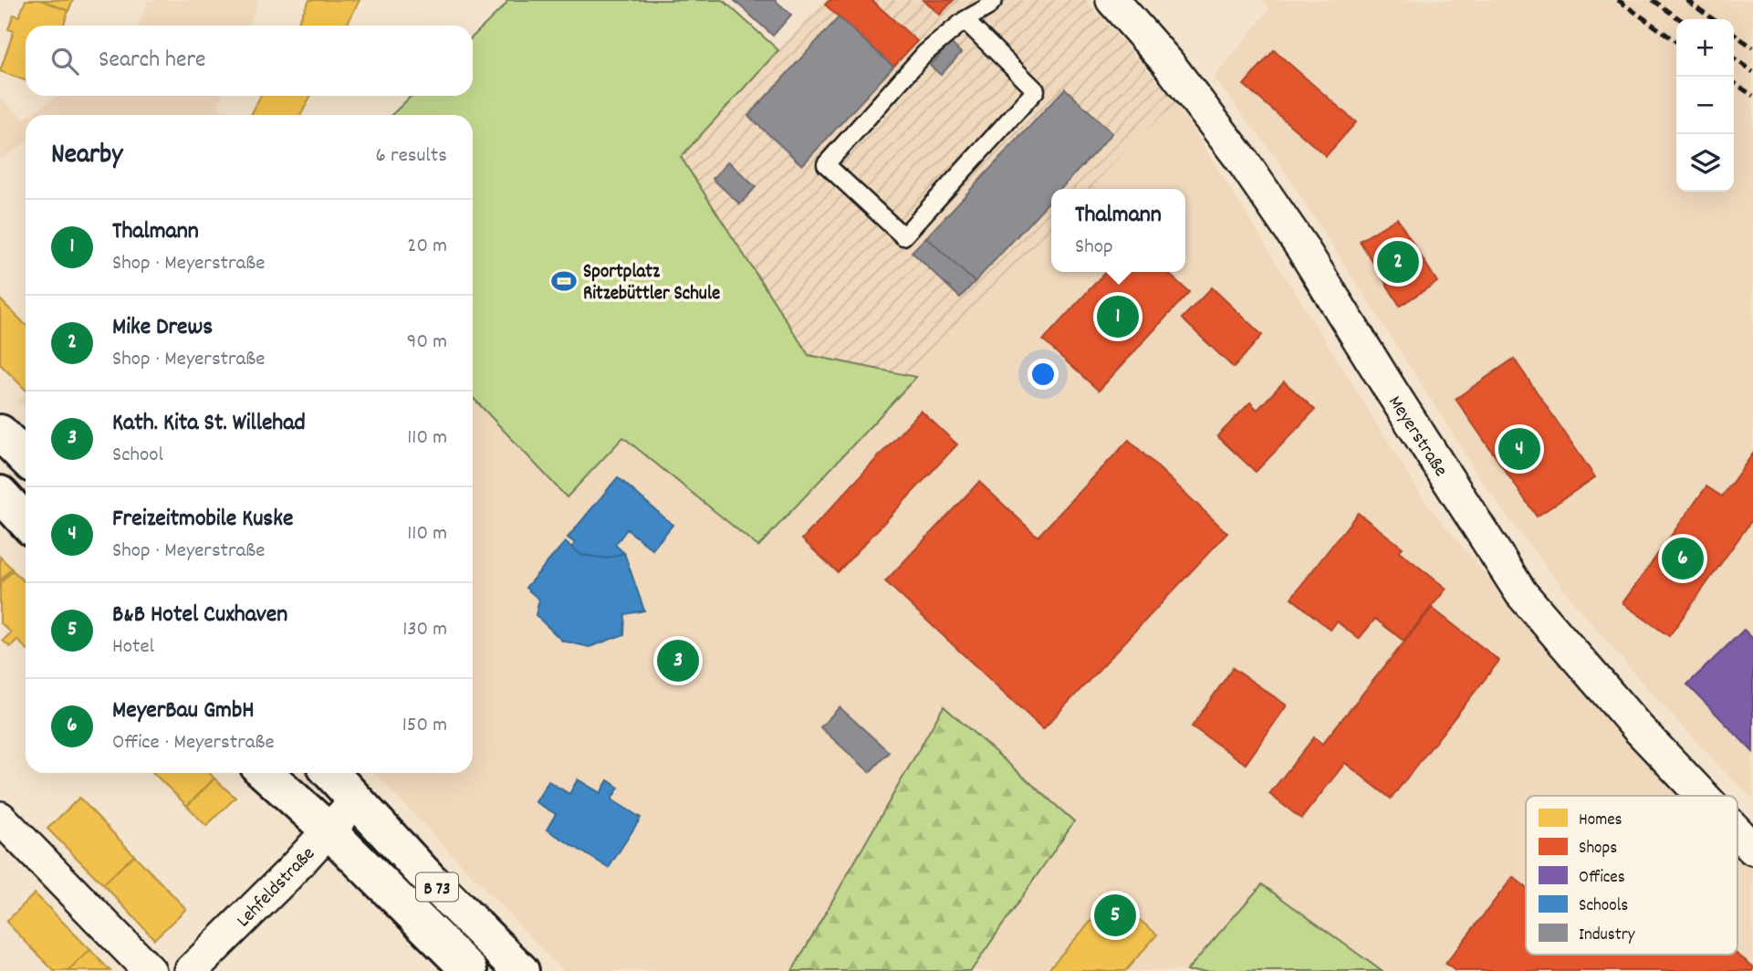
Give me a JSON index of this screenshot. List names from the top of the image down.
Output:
{
  "streets": {
    "main road": ["B 73"],
    "street": ["Meyerstraße", "Lehfeldstraße"]
  },
  "crossings": [
    ["Lehfeldstraße", "B 73"]
  ],
  "places": {
    "sports": ["Sportplatz Ritzebüttler Schule"]
  },
  "legend": [
    "Homes",
    "Shops",
    "Offices",
    "Schools",
    "Industry"
  ],
  "page": {
    "map_buttons": ["+", "−"],
    "search": "Search here",
    "heading": ["Nearby", "6 results"],
    "popup": ["Thalmann", "Shop"],
    "list": [
      {
        "mark": "1",
        "name": "Thalmann",
        "note": "Shop · Meyerstraße",
        "value": "20 m"
      },
      {
        "mark": "2",
        "name": "Mike Drews",
        "note": "Shop · Meyerstraße",
        "value": "90 m"
      },
      {
        "mark": "3",
        "name": "Kath. Kita St. Willehad",
        "note": "School",
        "value": "110 m"
      },
      {
        "mark": "4",
        "name": "Freizeitmobile Kuske",
        "note": "Shop · Meyerstraße",
        "value": "110 m"
      },
      {
        "mark": "5",
        "name": "B&B Hotel Cuxhaven",
        "note": "Hotel",
        "value": "130 m"
      },
      {
        "mark": "6",
        "name": "MeyerBau GmbH",
        "note": "Office · Meyerstraße",
        "value": "150 m"
      }
    ],
    "pins": [
      "2",
      "1",
      "4",
      "6",
      "3",
      "5"
    ]
  }
}
